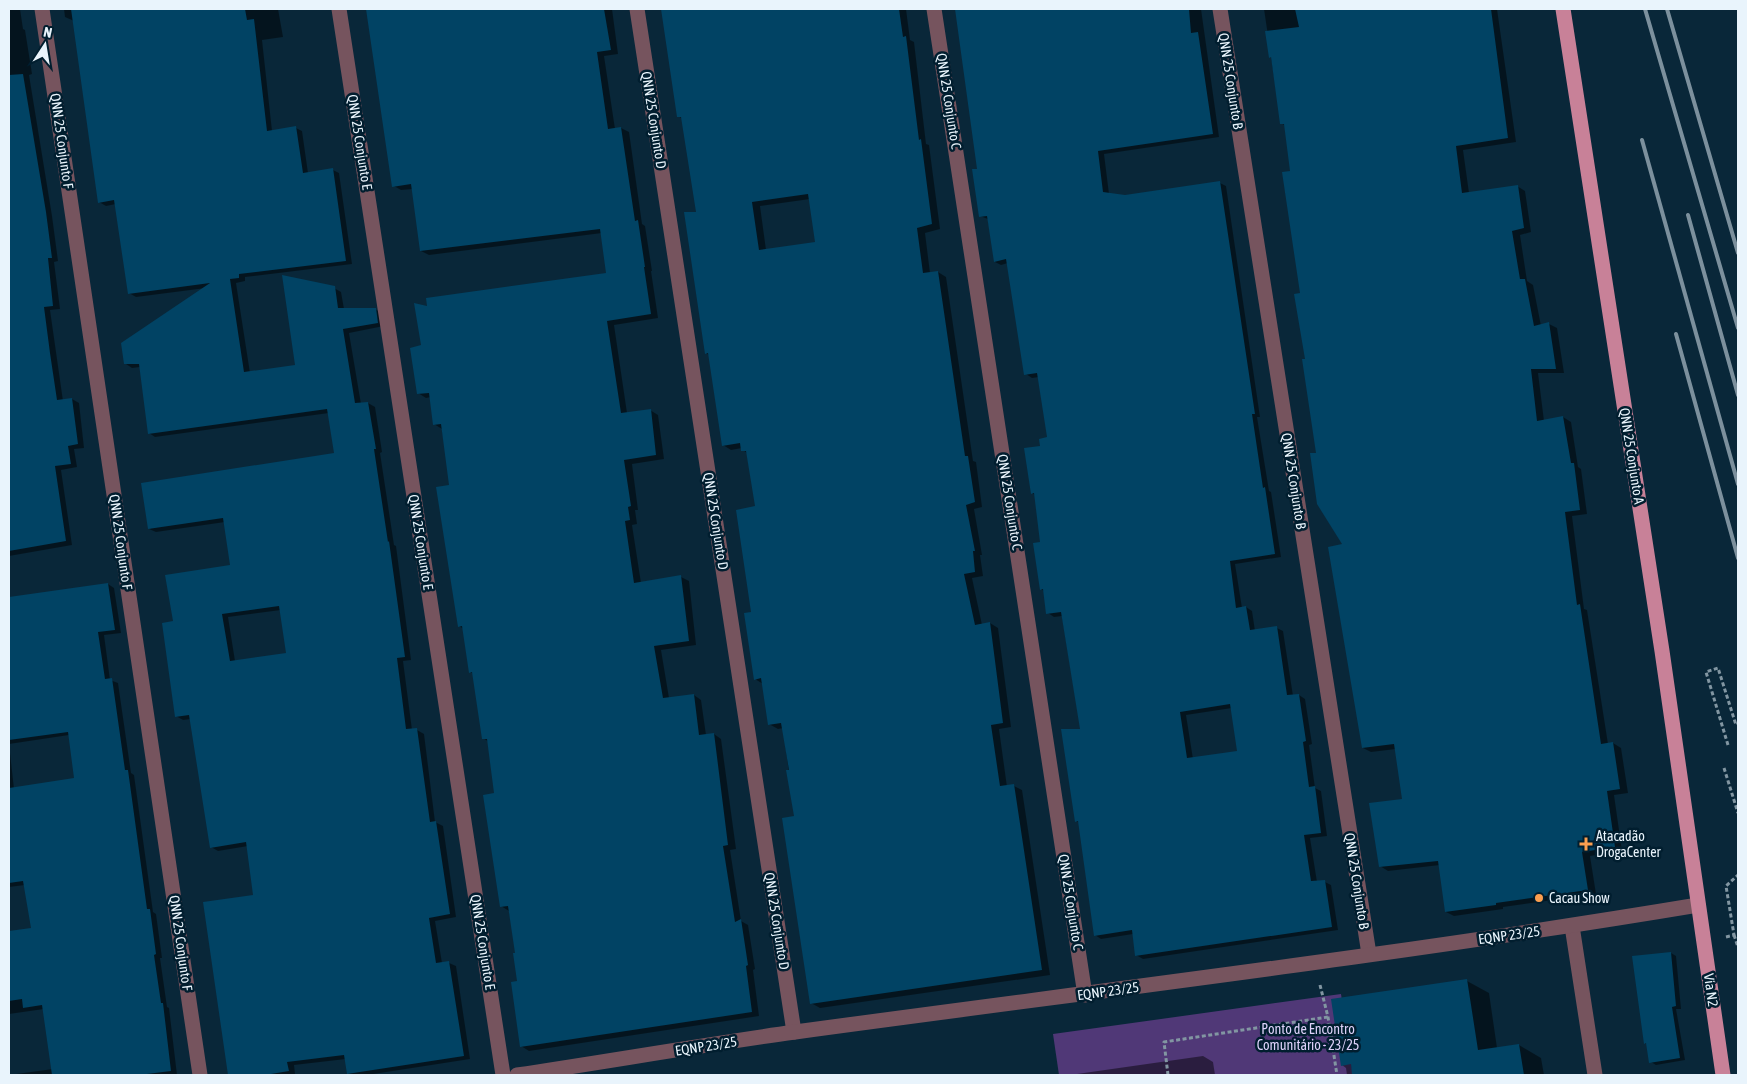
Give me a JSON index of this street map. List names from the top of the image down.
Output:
{
  "streets": {
    "main road": ["QNN 25 Conjunto A", "Via N2"],
    "street": [
      "QNN 25 Conjunto B",
      "QNN 25 Conjunto C",
      "QNN 25 Conjunto D",
      "QNN 25 Conjunto F",
      "QNN 25 Conjunto E",
      "EQNP 23/25"
    ]
  },
  "crossings": [
    ["QNN 25 Conjunto B", "EQNP 23/25"],
    ["QNN 25 Conjunto C", "EQNP 23/25"],
    ["QNN 25 Conjunto D", "EQNP 23/25"],
    ["QNN 25 Conjunto A", "EQNP 23/25"],
    ["QNN 25 Conjunto A", "Via N2"],
    ["EQNP 23/25", "Via N2"]
  ],
  "parks": ["Ponto de Encontro Comunitário - 23/25"],
  "places": {
    "health": ["Atacadão DrogaCenter"],
    "other": ["Cacau Show"]
  },
  "north": "top"
}
